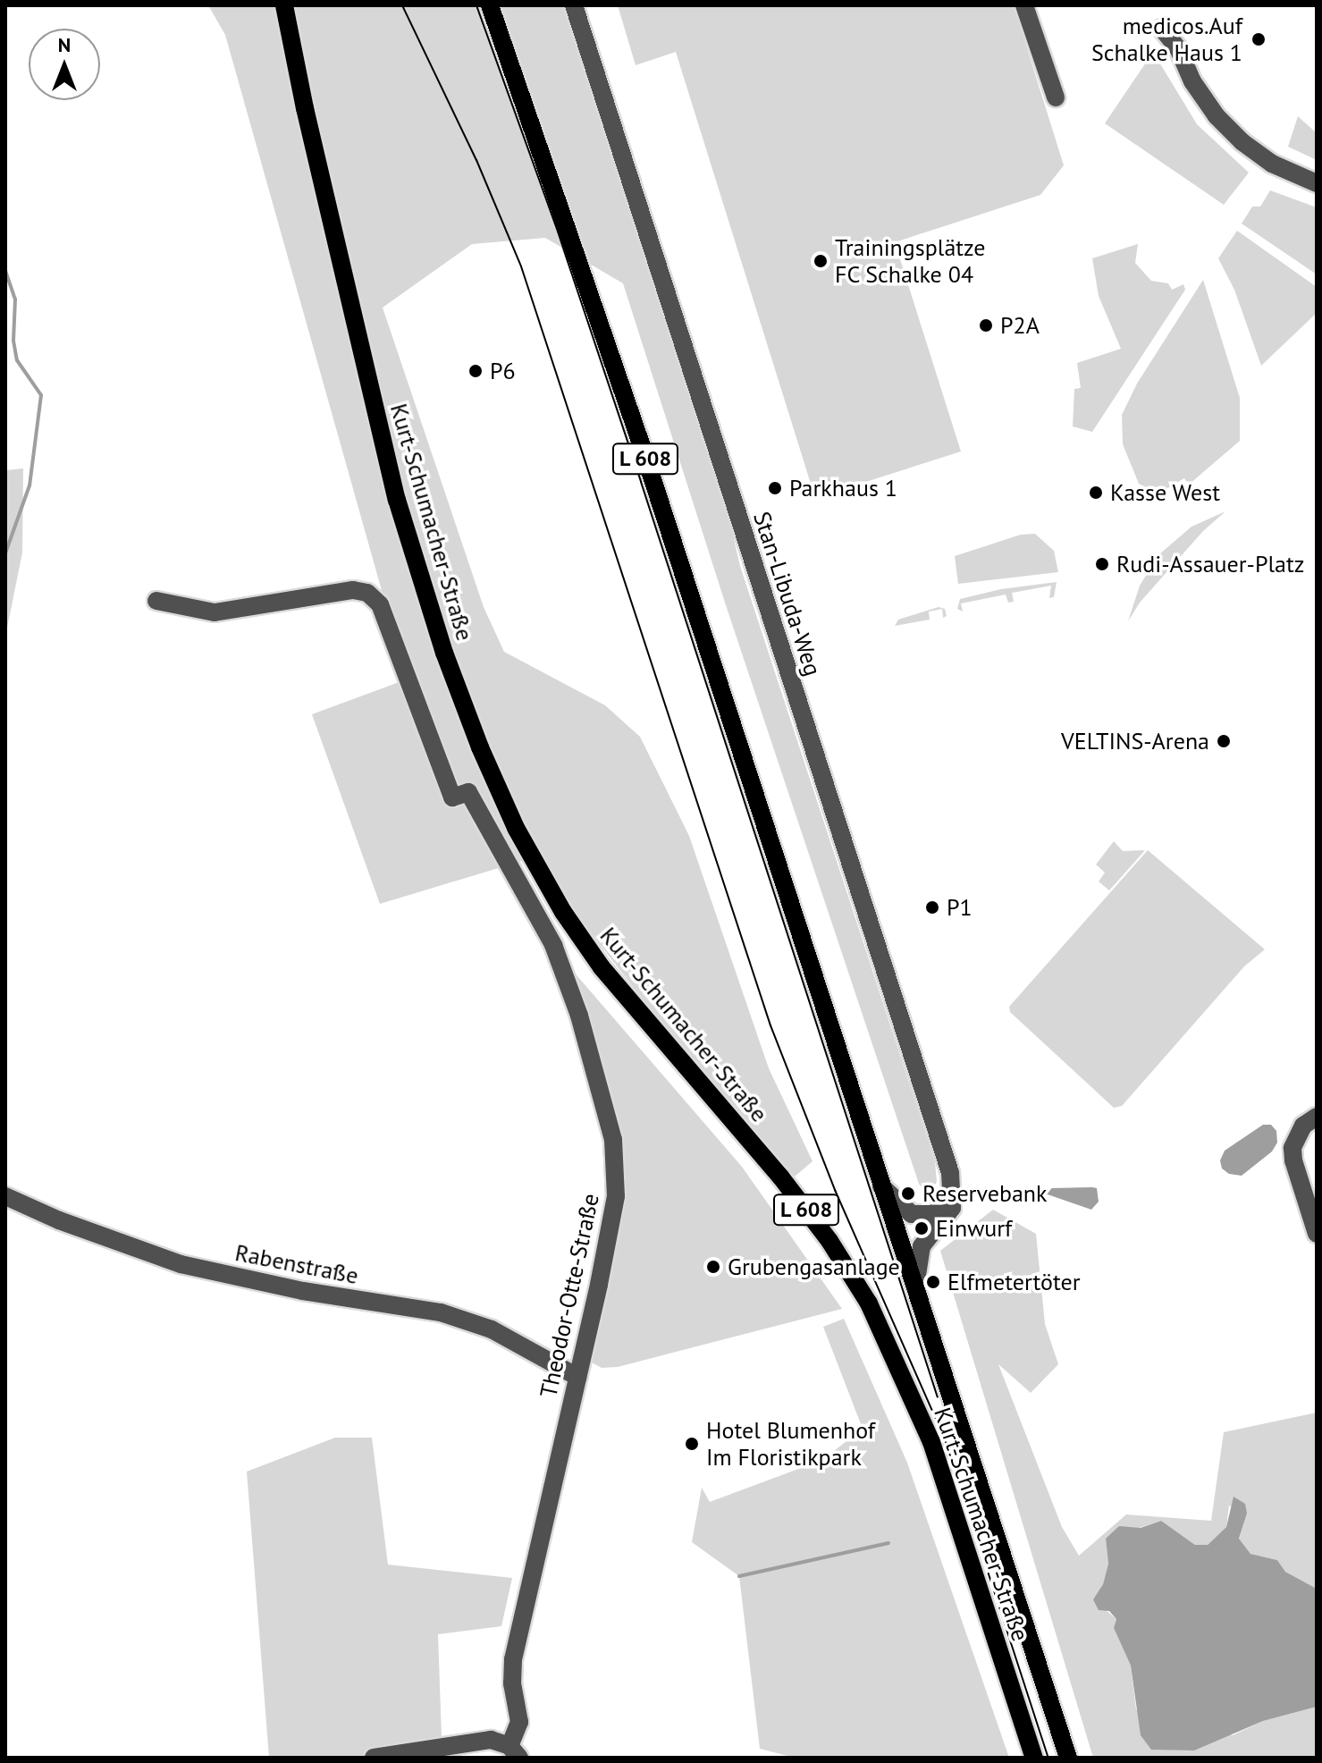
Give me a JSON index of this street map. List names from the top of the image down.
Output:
{
  "streets": {
    "main road": ["L 608", "Kurt-Schumacher-Straße"],
    "street": ["Stan-Libuda-Weg", "Rabenstraße", "Theodor-Otte-Straße"]
  },
  "crossings": [
    ["Rabenstraße", "Theodor-Otte-Straße"]
  ],
  "places": [
    "medicos.Auf Schalke Haus 1",
    "Trainingsplätze FC Schalke 04",
    "P2A",
    "P6",
    "Parkhaus 1",
    "Kasse West",
    "Rudi-Assauer-Platz",
    "VELTINS-Arena",
    "P1",
    "Reservebank",
    "Einwurf",
    "Grubengasanlage",
    "Elfmetertöter",
    "Hotel Blumenhof Im Floristikpark"
  ],
  "north": "top"
}
